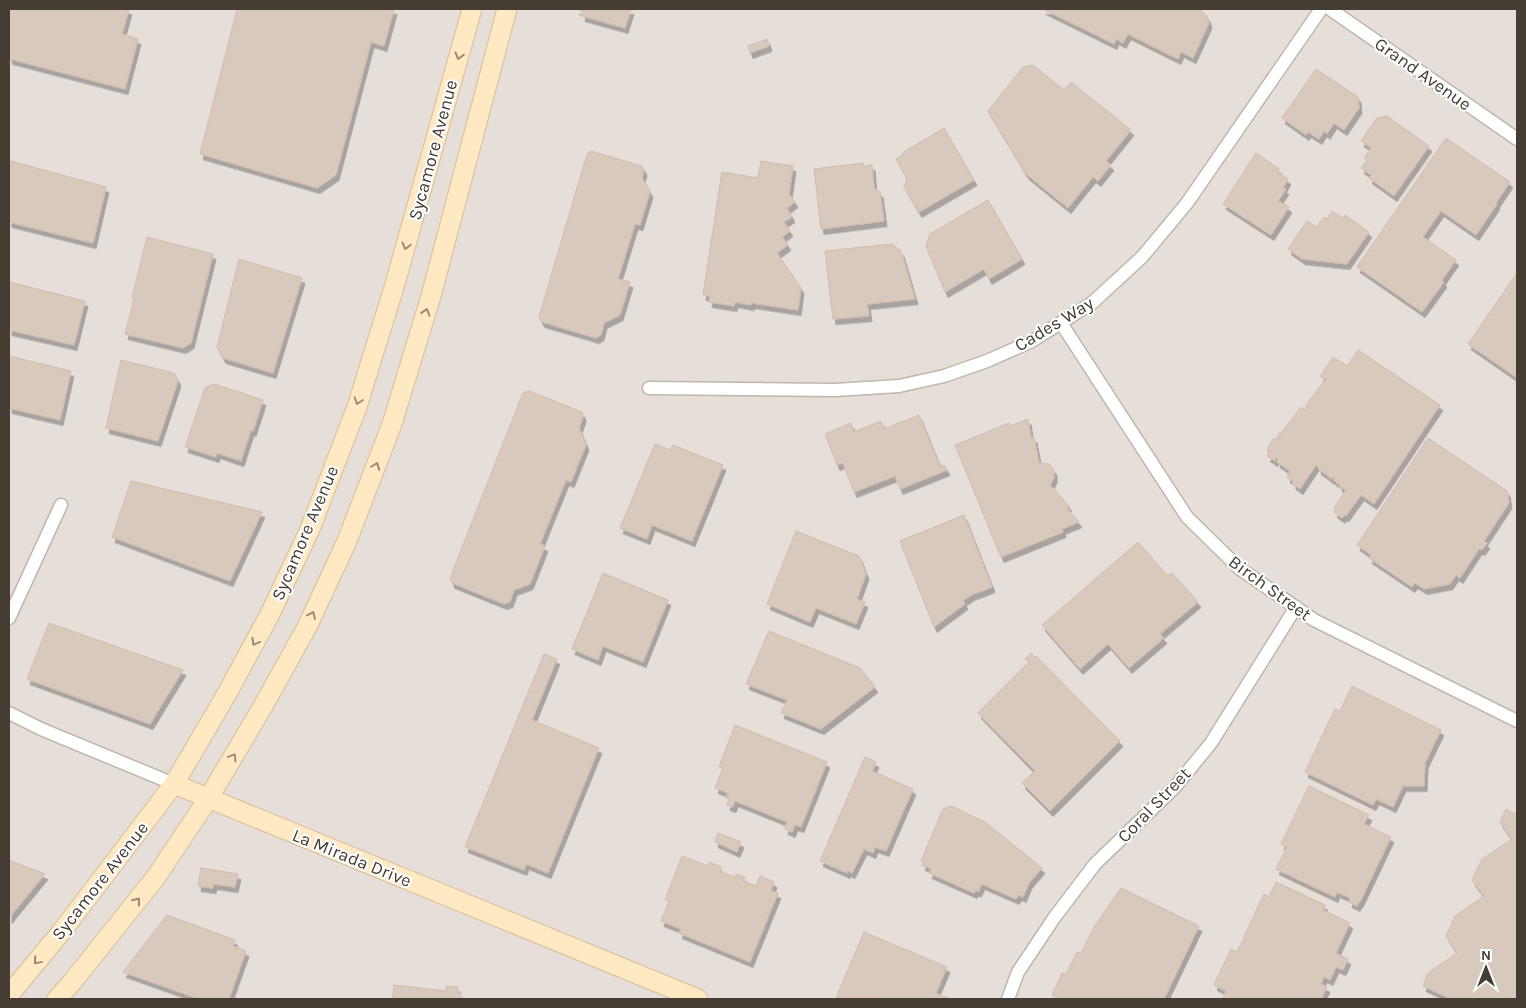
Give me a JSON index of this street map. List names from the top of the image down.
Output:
{
  "streets": {
    "main road": ["Sycamore Avenue", "La Mirada Drive"],
    "street": [
      "Grand Avenue",
      "Cades Way",
      "Birch Street",
      "Coral Street"
    ]
  },
  "crossings": [
    ["Sycamore Avenue", "La Mirada Drive"],
    ["Cades Way", "Birch Street"],
    ["Birch Street", "Coral Street"]
  ],
  "north": "top"
}
